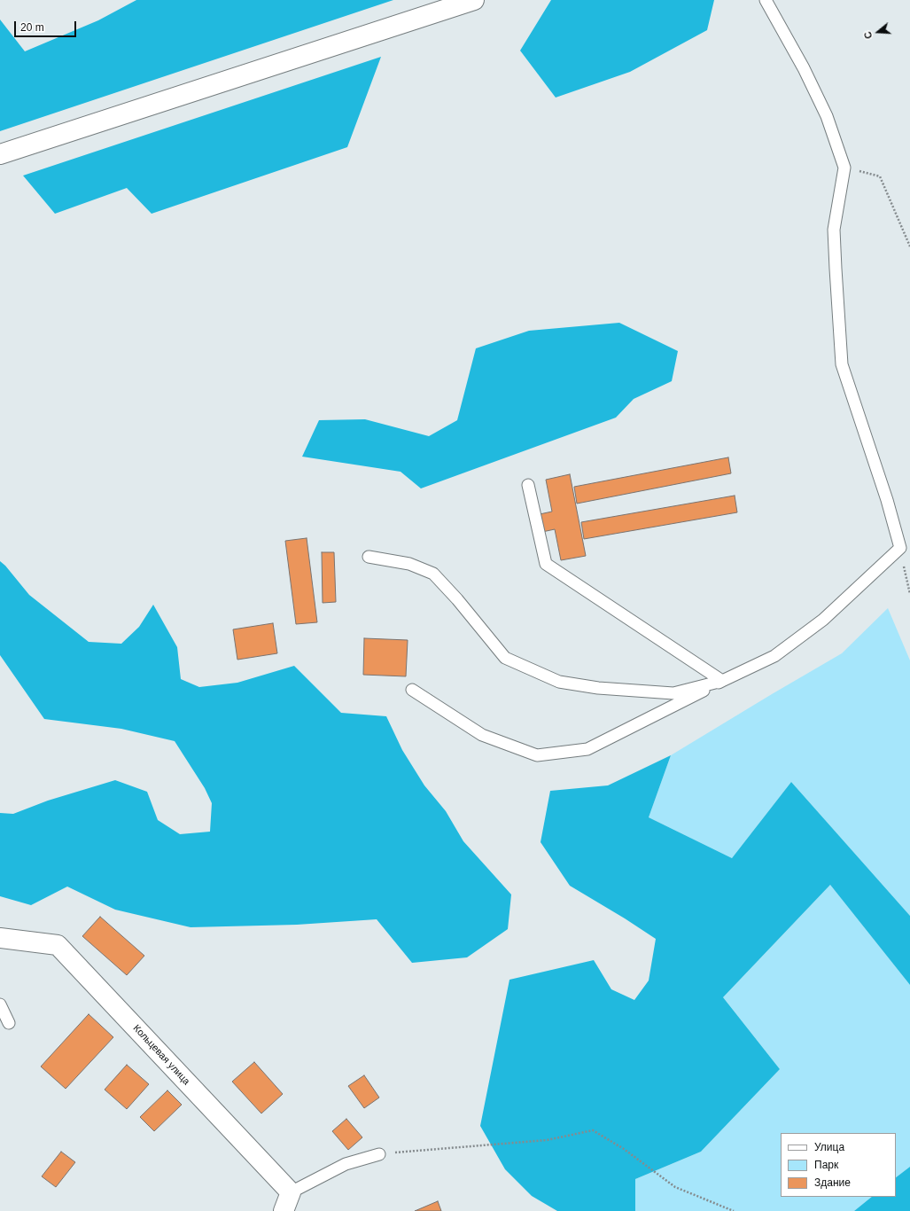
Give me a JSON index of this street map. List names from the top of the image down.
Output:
{
  "streets": {
    "main road": ["Кольцевая улица"]
  },
  "legend": ["Улица", "Парк", "Здание"],
  "scale_bar": "20 m",
  "north": "left"
}
